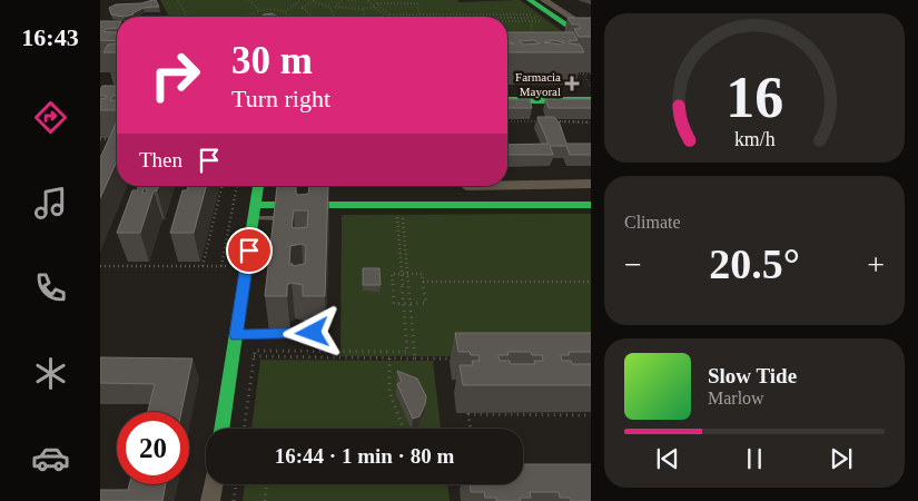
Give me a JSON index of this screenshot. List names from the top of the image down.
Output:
{
  "places": {
    "health": ["Farmacia Mayoral"]
  },
  "page": {
    "tabs": "16:43",
    "turn": ["30 m", "Turn right"],
    "then": "Then",
    "tile": "Climate",
    "heat": ["−", "20.5°", "+"],
    "song": ["Slow Tide", "Marlow"],
    "limit": "20",
    "trip": "16:44 · 1 min · 80 m",
    "gauge": ["16", "km/h"]
  }
}
